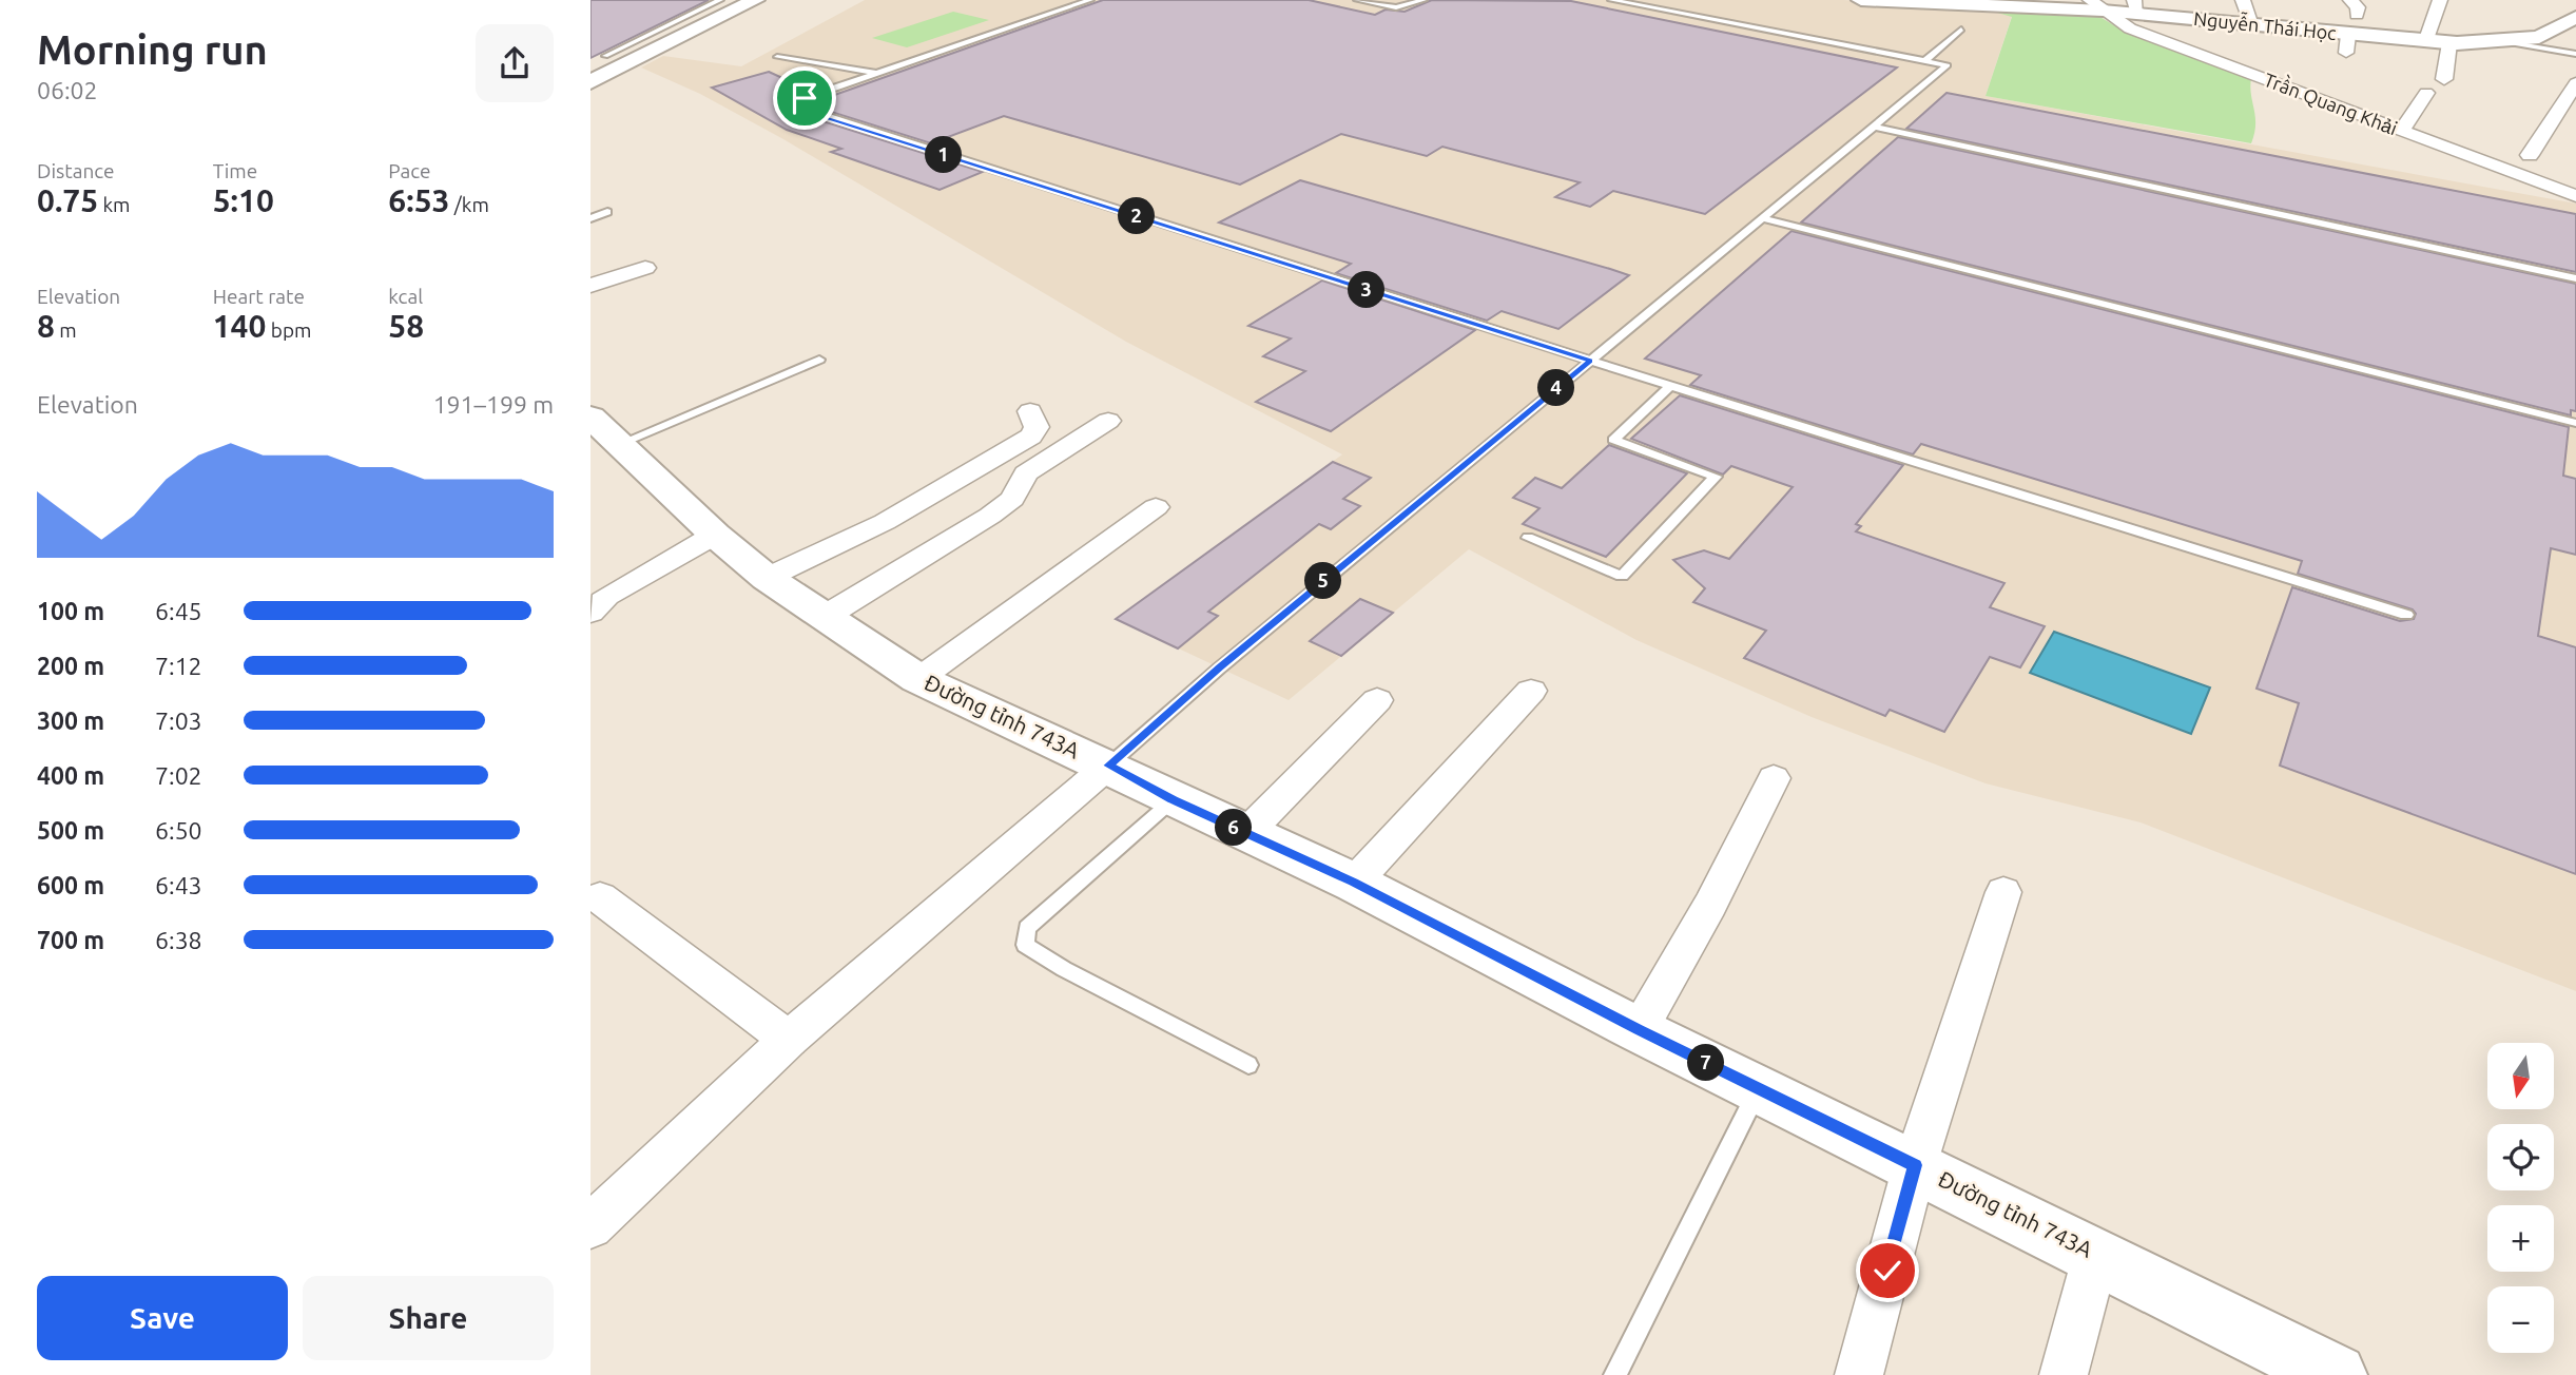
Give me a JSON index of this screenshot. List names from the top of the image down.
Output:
{
  "streets": {
    "main road": ["Nguyễn Thái Học", "Đường tỉnh 743A"],
    "street": ["Trần Quang Khải"]
  },
  "crossings": [
    ["Nguyễn Thái Học", "Trần Quang Khải"]
  ],
  "north": "bottom",
  "page": {
    "heading": ["Morning run", "06:02"],
    "stats": [
      ["Distance", "0.75 km"],
      ["Time", "5:10"],
      ["Pace", "6:53 /km"],
      ["Elevation", "8 m"],
      ["Heart rate", "140 bpm"],
      ["kcal", "58"]
    ],
    "pins": [
      "1",
      "2",
      "3",
      "4",
      "5",
      "6",
      "7"
    ],
    "chart": ["Elevation", "191–199 m"],
    "list": [
      {
        "name": "100 m",
        "note": "6:45"
      },
      {
        "name": "200 m",
        "note": "7:12"
      },
      {
        "name": "300 m",
        "note": "7:03"
      },
      {
        "name": "400 m",
        "note": "7:02"
      },
      {
        "name": "500 m",
        "note": "6:50"
      },
      {
        "name": "600 m",
        "note": "6:43"
      },
      {
        "name": "700 m",
        "note": "6:38"
      }
    ],
    "map_buttons": ["+", "−"],
    "buttons": ["Save", "Share"]
  }
}
